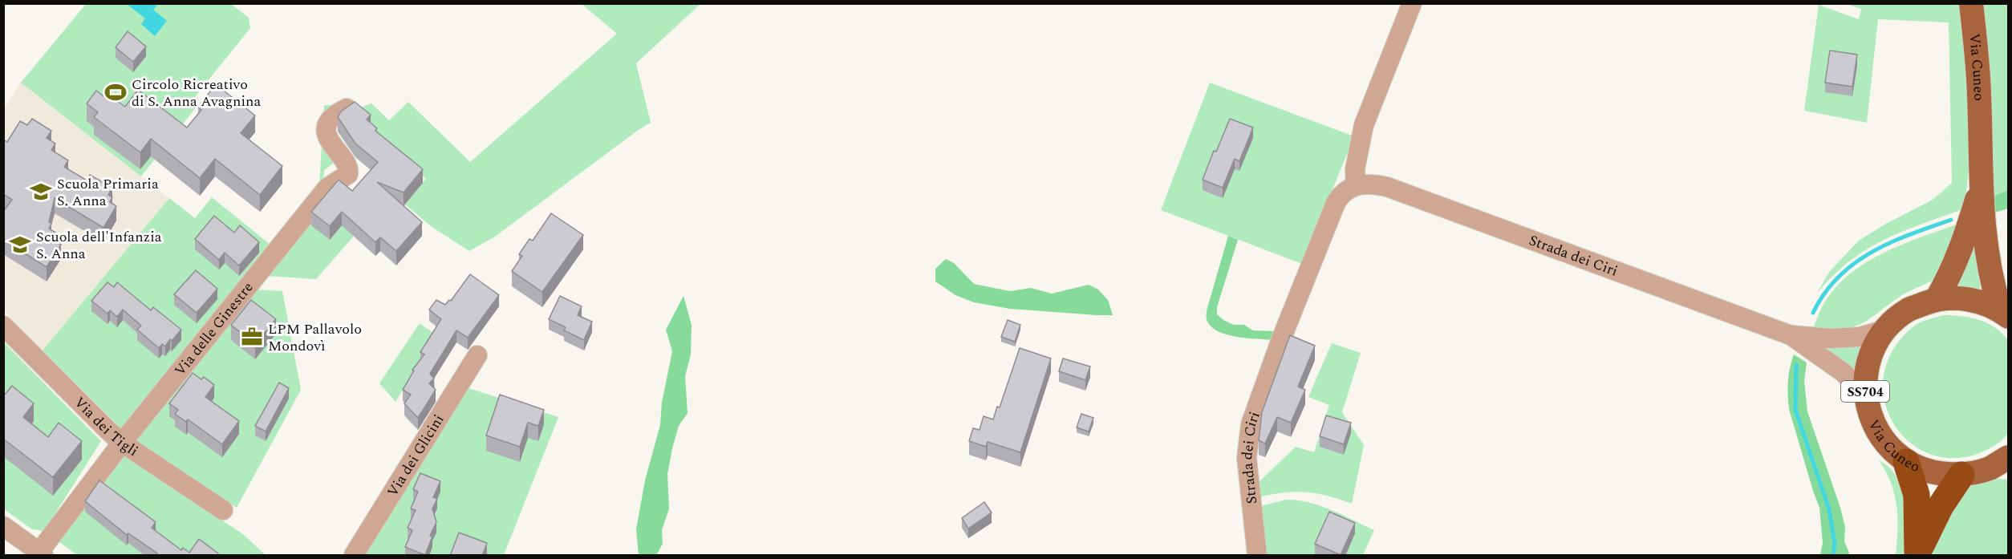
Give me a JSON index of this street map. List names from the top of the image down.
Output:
{
  "streets": {
    "main road": ["Via Cuneo", "SS704"],
    "street": [
      "Strada dei Ciri",
      "Via delle Ginestre",
      "Via dei Tigli",
      "Via dei Glicini"
    ]
  },
  "crossings": [
    ["Via delle Ginestre", "Via dei Tigli"]
  ],
  "places": {
    "sports": ["Circolo Ricreativo di S. Anna Avagnina"],
    "school or university": ["Scuola Primaria S. Anna", "Scuola dell'Infanzia S. Anna"],
    "office": ["LPM Pallavolo Mondovì"]
  }
}
